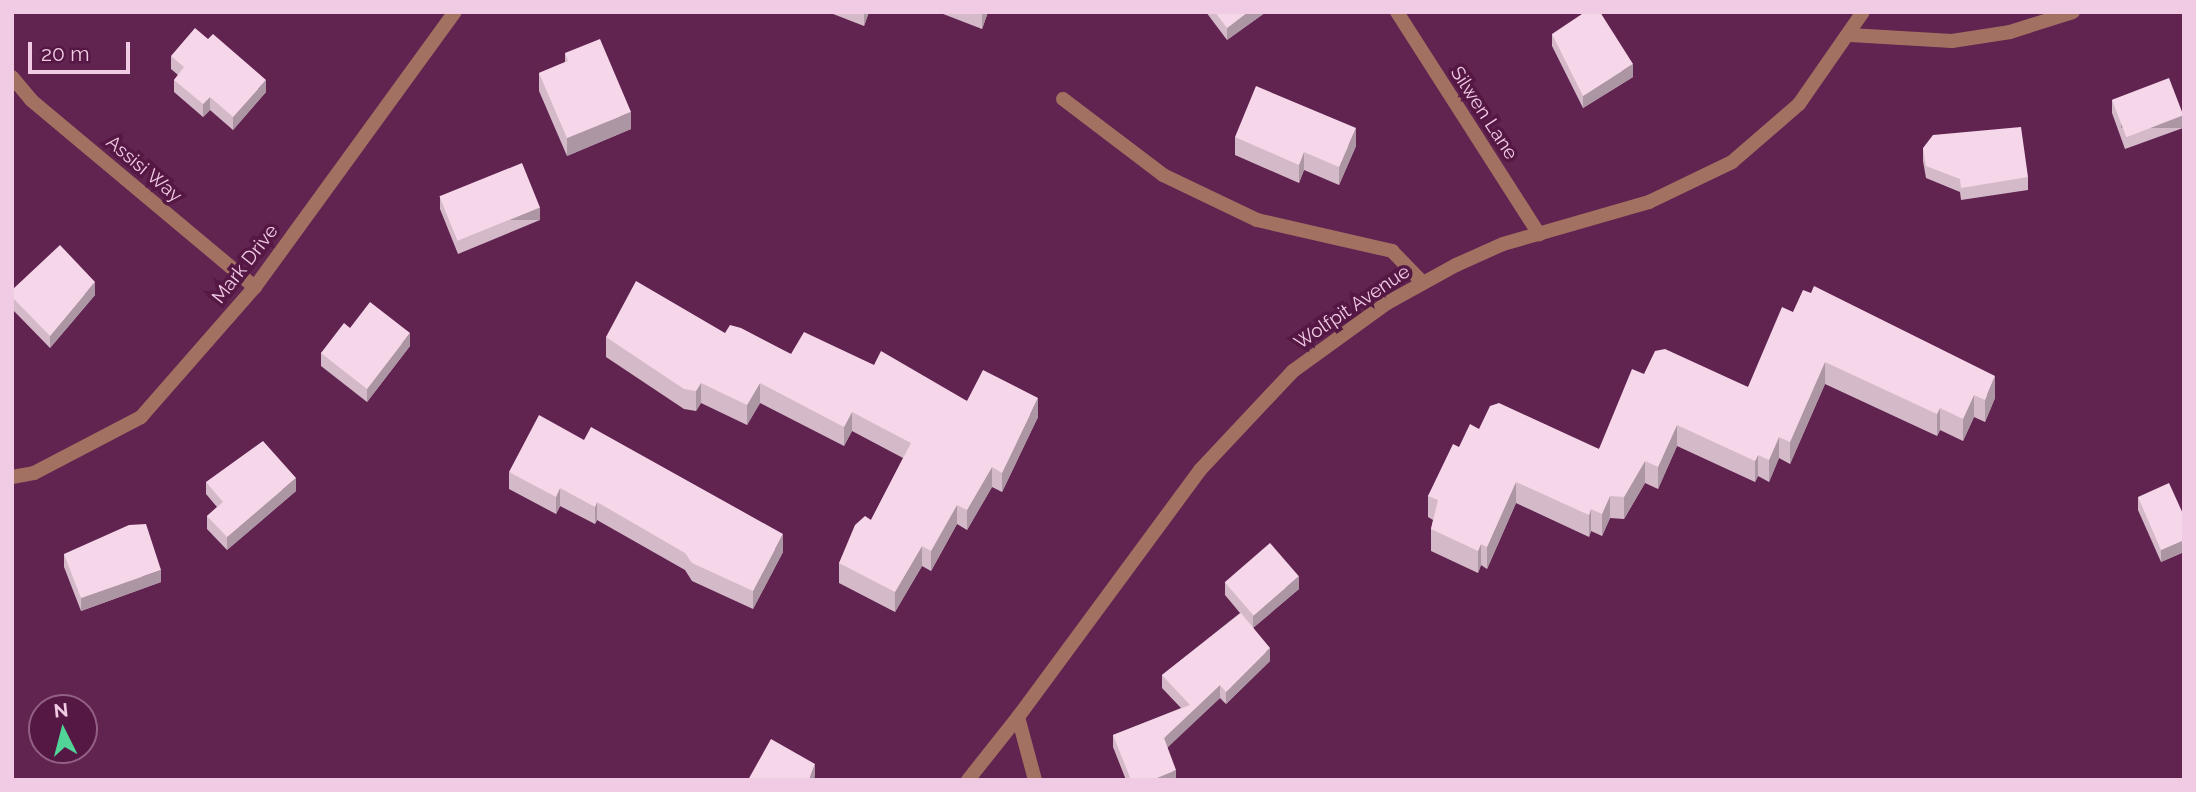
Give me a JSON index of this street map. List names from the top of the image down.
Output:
{
  "streets": {
    "street": [
      "Silwen Lane",
      "Assisi Way",
      "Mark Drive",
      "Wolfpit Avenue"
    ]
  },
  "crossings": [
    ["Silwen Lane", "Wolfpit Avenue"],
    ["Assisi Way", "Mark Drive"]
  ],
  "scale_bar": "20 m",
  "north": "top"
}
